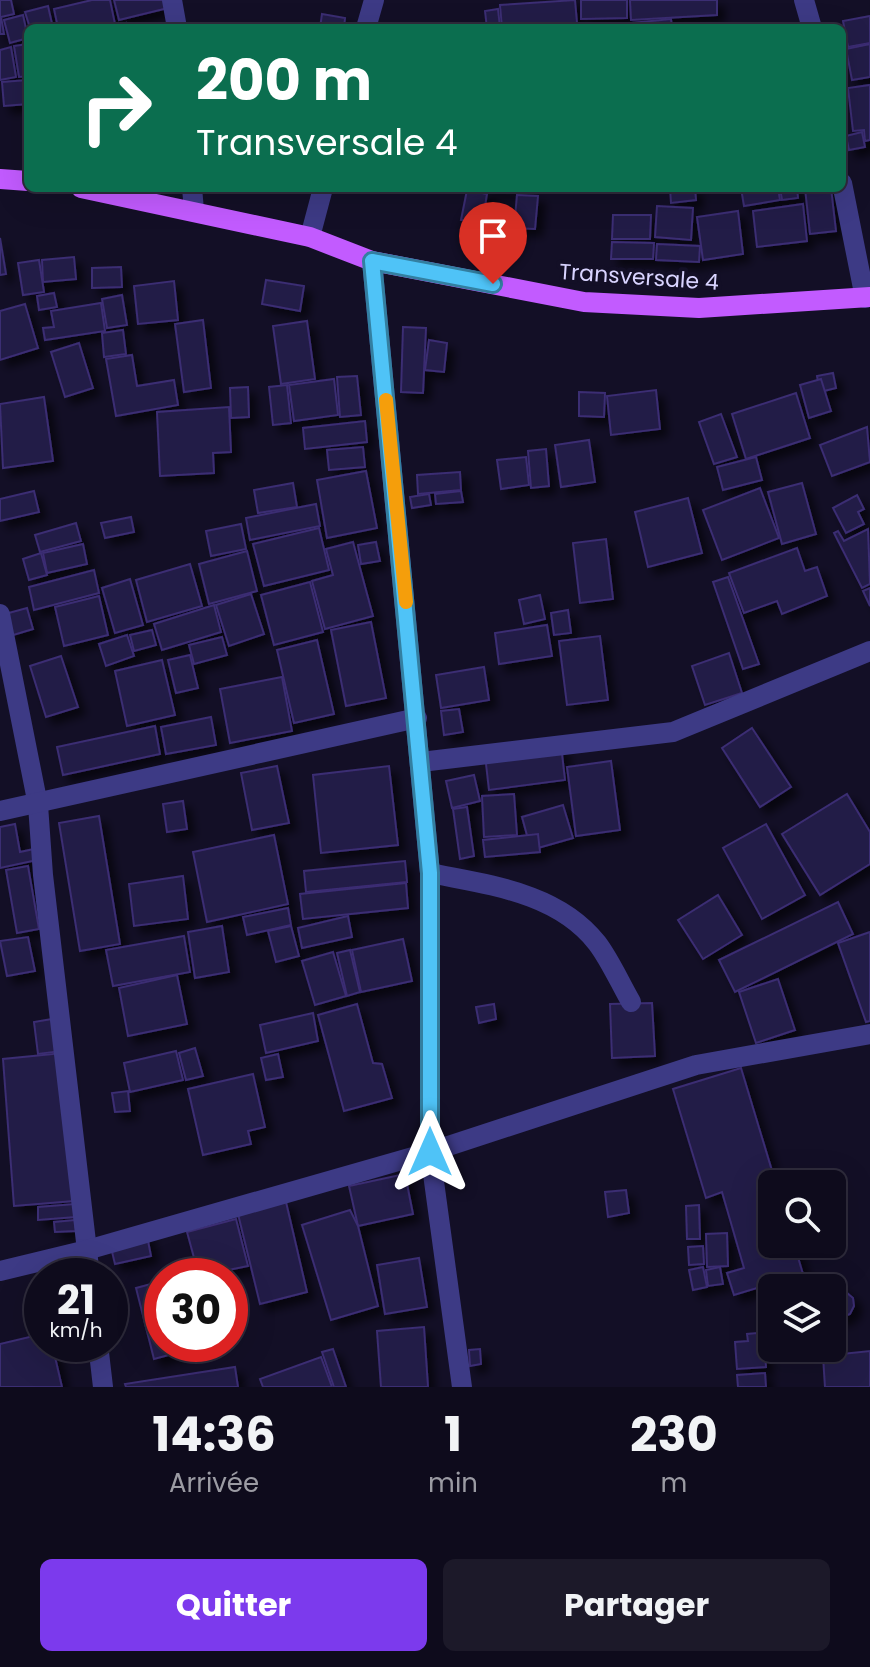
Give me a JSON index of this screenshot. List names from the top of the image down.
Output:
{
  "streets": {
    "main road": ["Transversale 4"]
  },
  "page": {
    "turn": ["200 m", "Transversale 4"],
    "speed": "21 km/h",
    "limit": "30",
    "eta": [
      "14:36",
      "Arrivée",
      "1",
      "min",
      "230",
      "m"
    ],
    "buttons": ["Quitter", "Partager"]
  }
}
